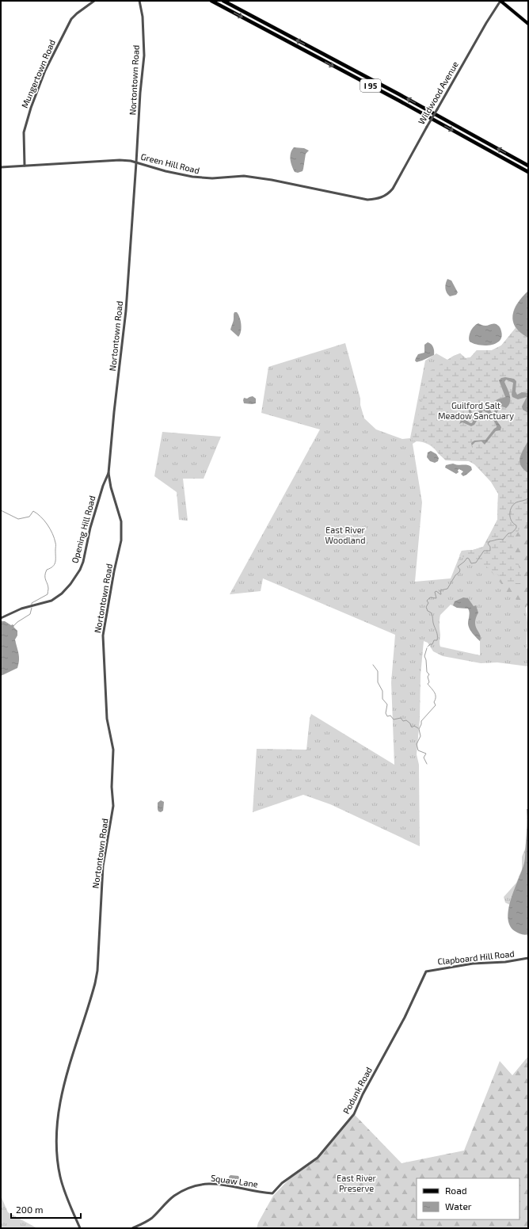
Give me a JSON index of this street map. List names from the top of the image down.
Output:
{
  "streets": {
    "highway": ["I 95"],
    "street": [
      "Mungertown Road",
      "Nortontown Road",
      "Wildwood Avenue",
      "Green Hill Road",
      "Opening Hill Road",
      "Clapboard Hill Road",
      "Podunk Road",
      "Squaw Lane"
    ]
  },
  "crossings": [
    ["Mungertown Road", "Green Hill Road"],
    ["Nortontown Road", "Green Hill Road"],
    ["Nortontown Road", "Opening Hill Road"],
    ["Wildwood Avenue", "Green Hill Road"],
    ["Clapboard Hill Road", "Podunk Road"],
    ["Podunk Road", "Squaw Lane"]
  ],
  "parks": ["Guilford Salt Meadow Sanctuary", "East River Woodland", "East River Preserve"],
  "legend": ["Road", "Water"],
  "scale_bar": "200 m"
}
